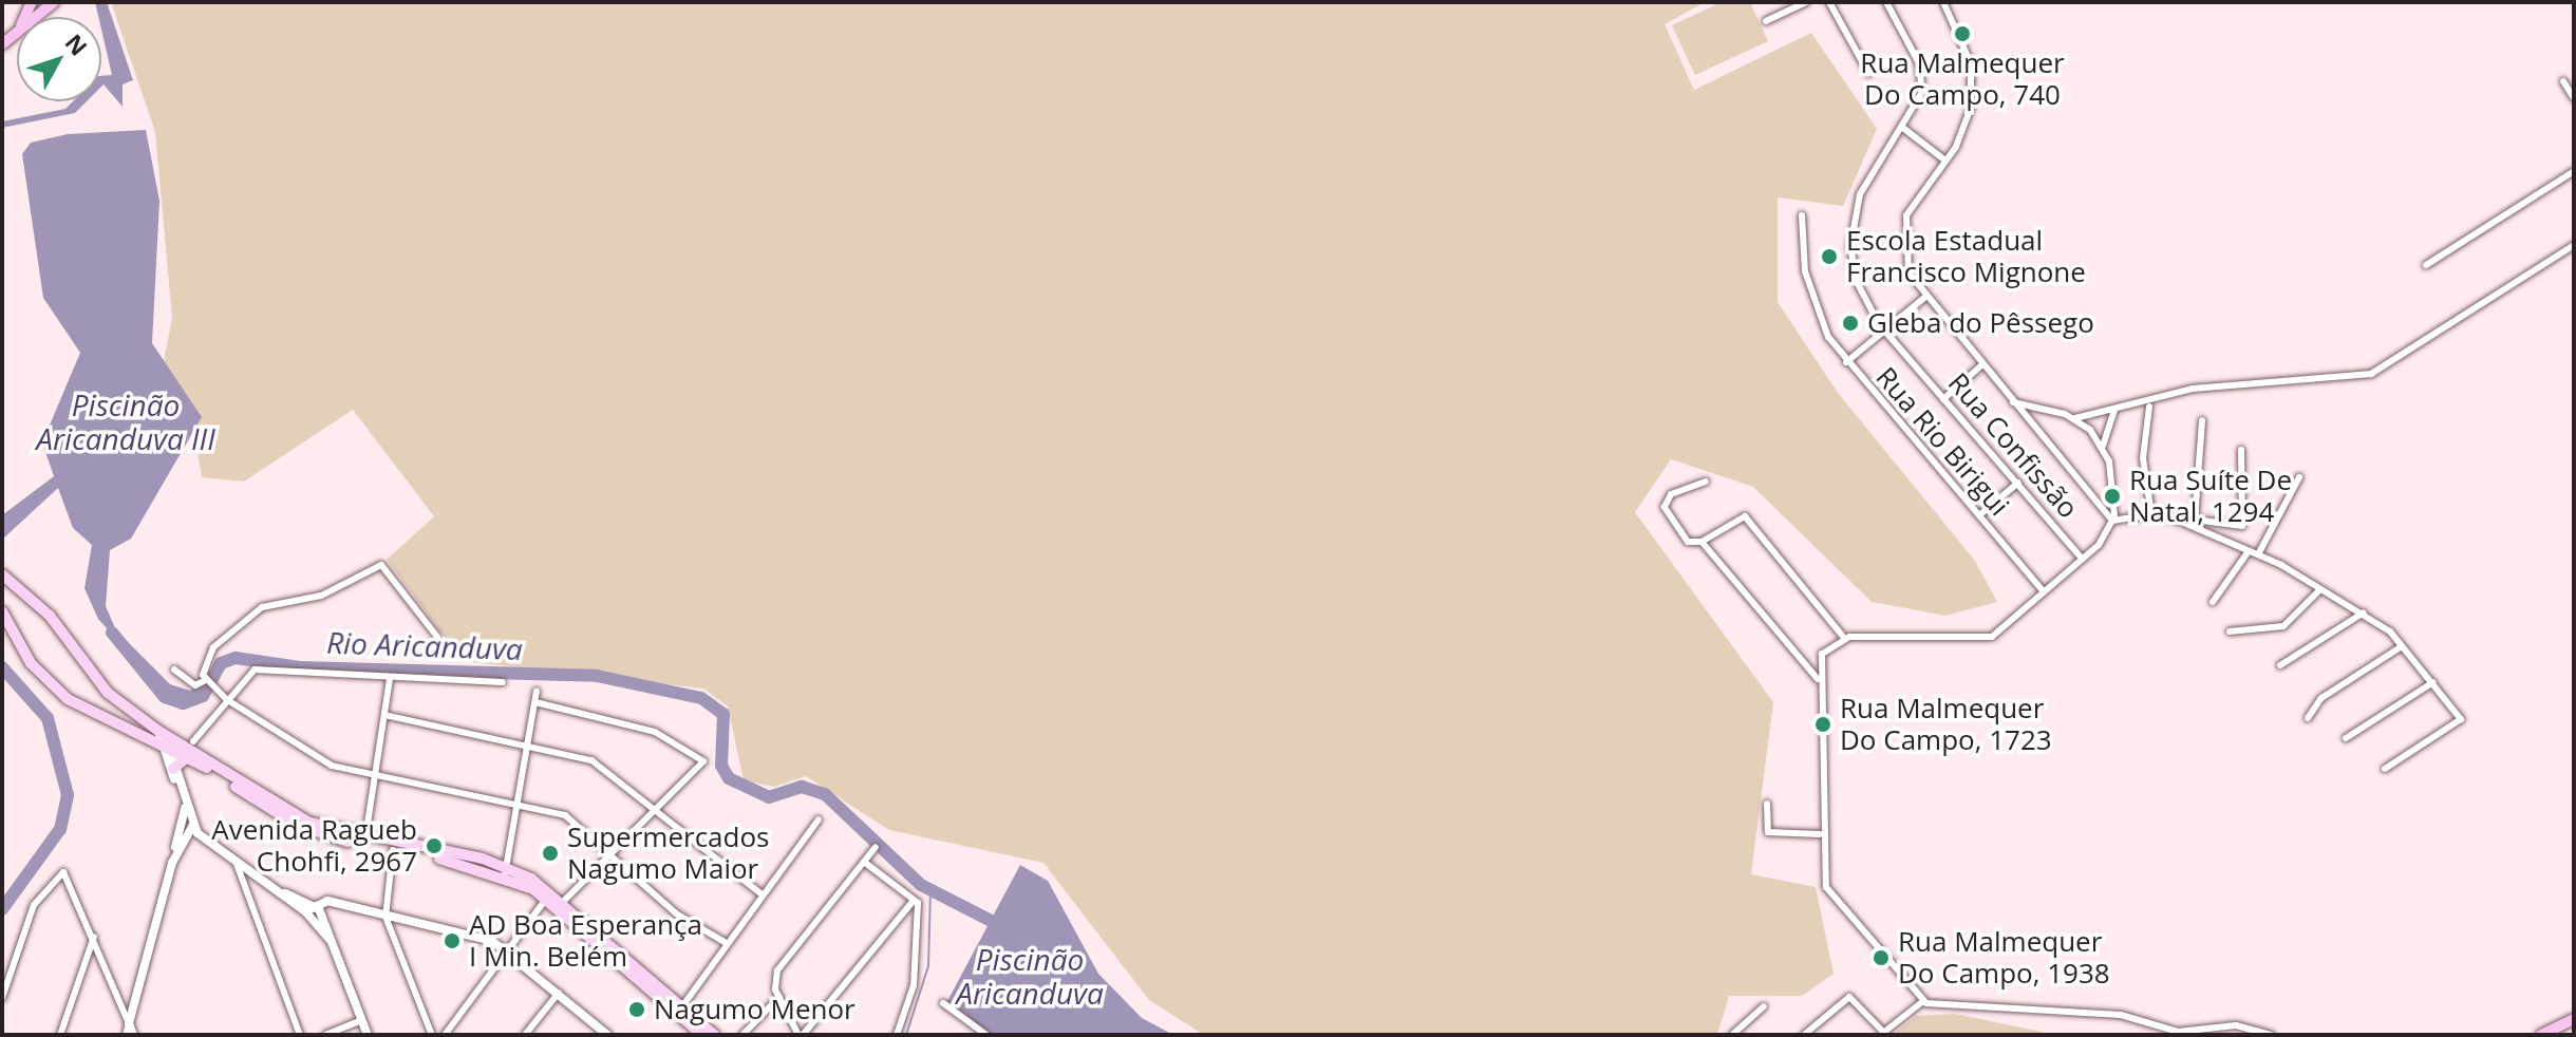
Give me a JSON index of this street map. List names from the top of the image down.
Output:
{
  "streets": {
    "street": ["Rua Rio Birigui", "Rua Confissão"]
  },
  "water": ["Piscinão Aricanduva III", "Rio Aricanduva", "Piscinão Aricanduva"],
  "places": [
    "Rua Malmequer Do Campo, 740",
    "Escola Estadual Francisco Mignone",
    "Gleba do Pêssego",
    "Rua Suíte De Natal, 1294",
    "Rua Malmequer Do Campo, 1723",
    "Avenida Ragueb Chohfi, 2967",
    "Supermercados Nagumo Maior",
    "AD Boa Esperança I Min. Belém",
    "Rua Malmequer Do Campo, 1938",
    "Nagumo Menor"
  ],
  "north": "top right"
}
